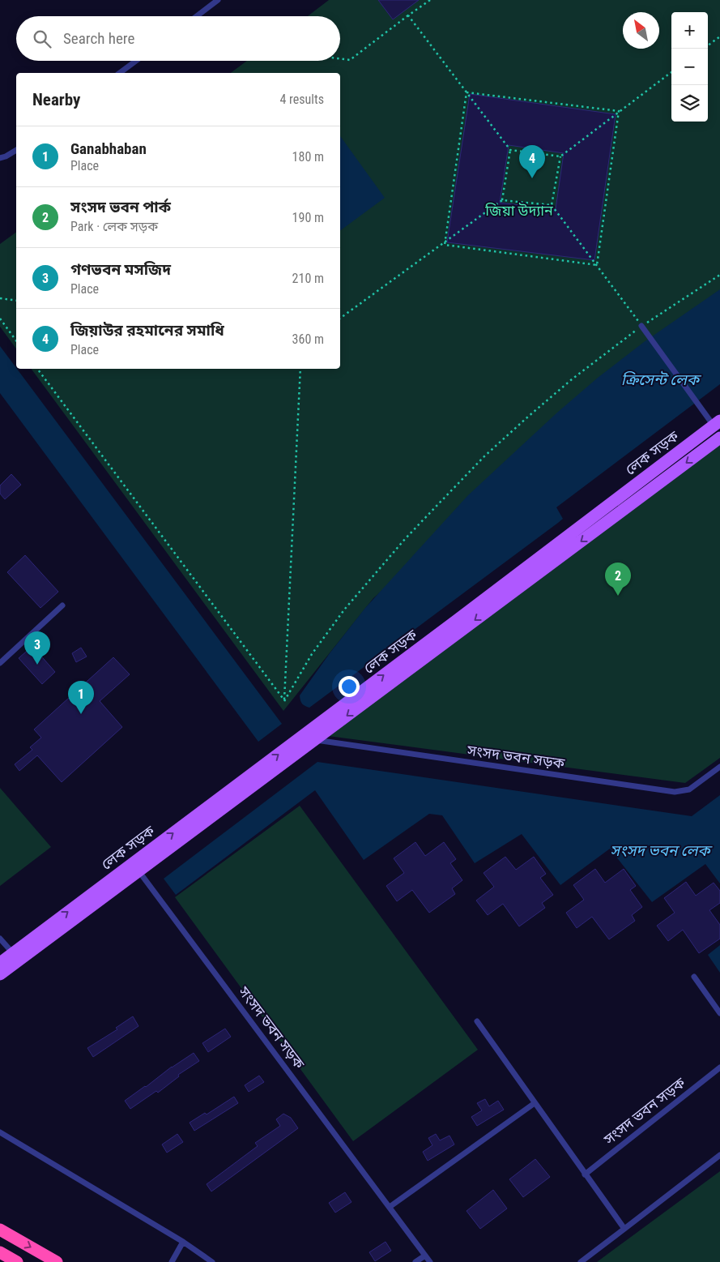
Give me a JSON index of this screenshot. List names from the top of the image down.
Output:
{
  "streets": {
    "main road": ["লেক সড়ক"],
    "lane": ["সংসদ ভবন সড়ক"]
  },
  "crossings": [
    ["লেক সড়ক", "সংসদ ভবন সড়ক"]
  ],
  "water": ["ক্রিসেন্ট লেক", "সংসদ ভবন লেক"],
  "parks": ["জিয়া উদ্যান"],
  "north": "top left",
  "page": {
    "map_buttons": ["+", "−"],
    "search": "Search here",
    "heading": ["Nearby", "4 results"],
    "list": [
      {
        "mark": "1",
        "name": "Ganabhaban",
        "note": "Place",
        "value": "180 m"
      },
      {
        "mark": "2",
        "name": "সংসদ ভবন পার্ক",
        "note": "Park · লেক সড়ক",
        "value": "190 m"
      },
      {
        "mark": "3",
        "name": "গণভবন মসজিদ",
        "note": "Place",
        "value": "210 m"
      },
      {
        "mark": "4",
        "name": "জিয়াউর রহমানের সমাধি",
        "note": "Place",
        "value": "360 m"
      }
    ],
    "pins": [
      "4",
      "2",
      "3",
      "1"
    ]
  }
}
